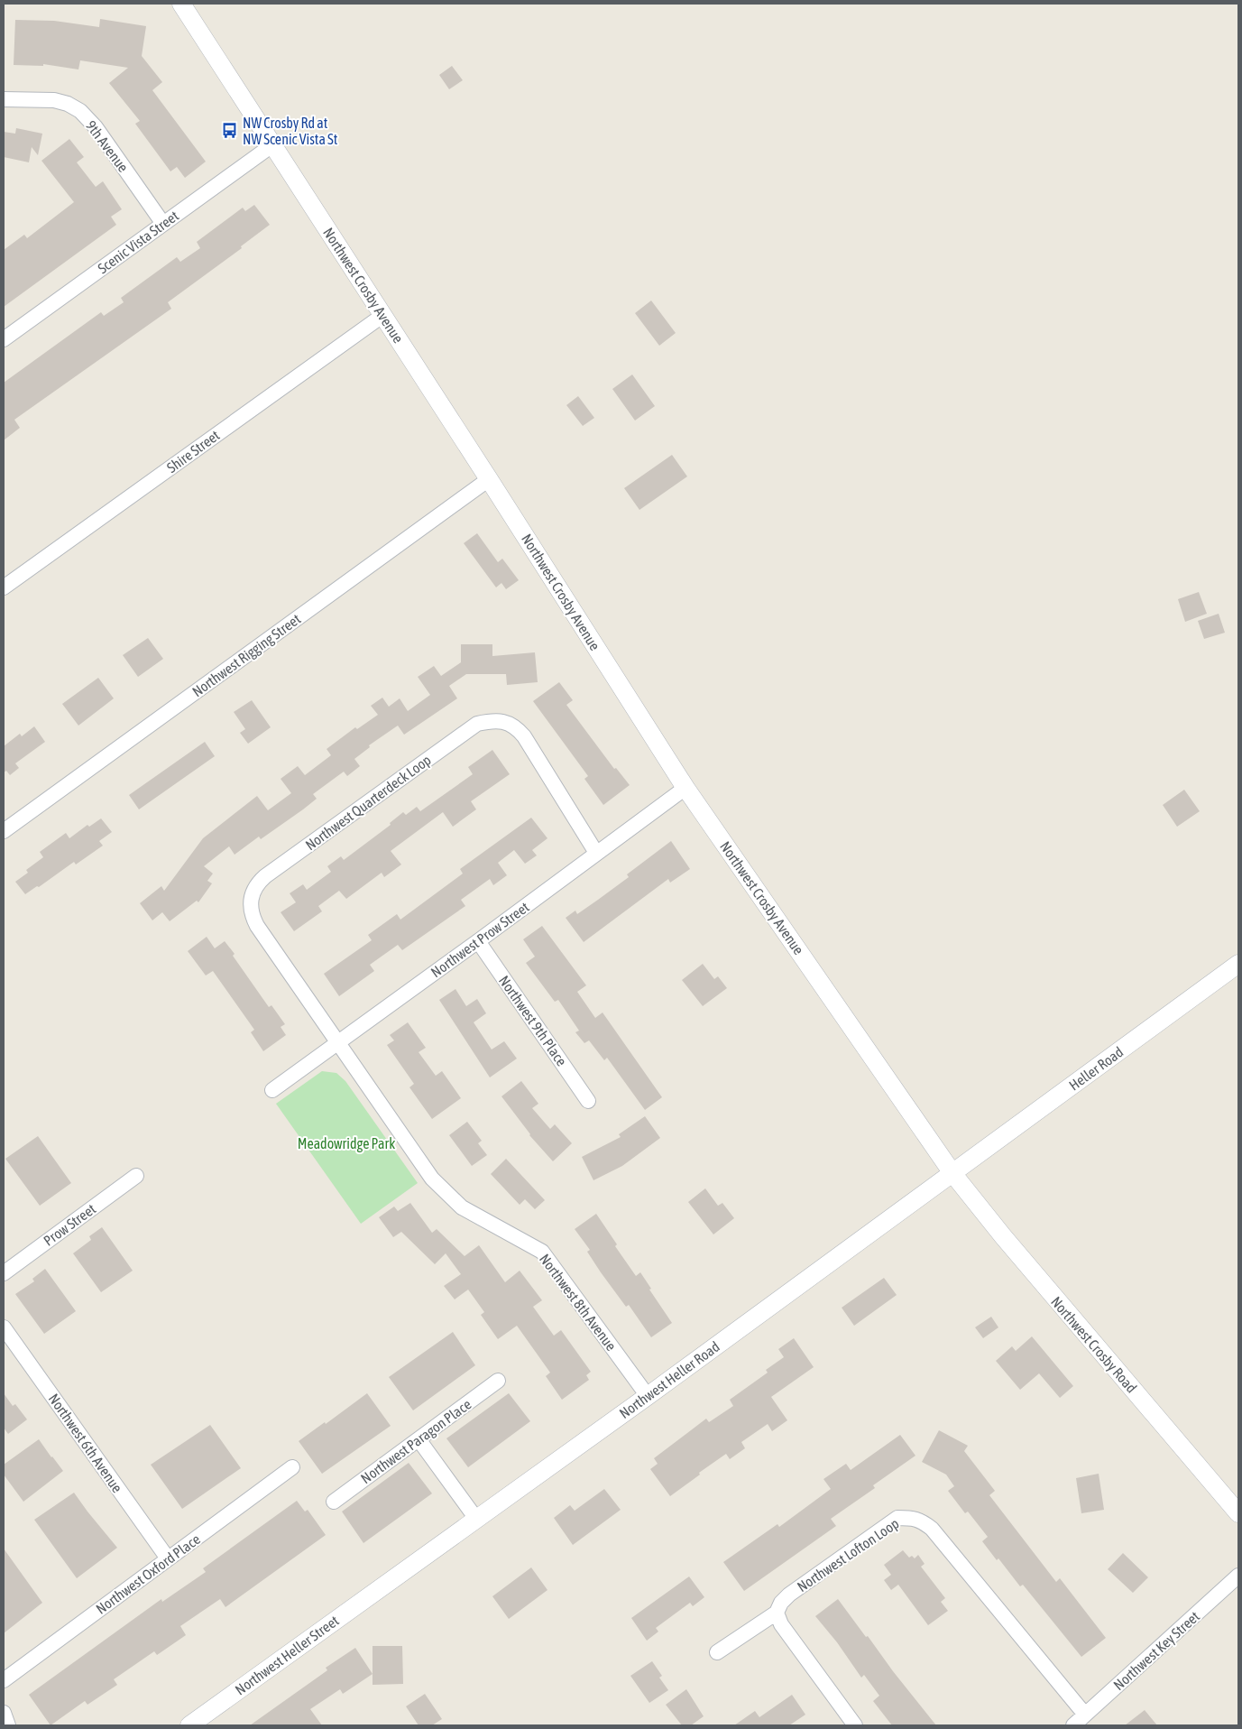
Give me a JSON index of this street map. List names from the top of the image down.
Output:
{
  "streets": {
    "street": [
      "9th Avenue",
      "Scenic Vista Street",
      "Northwest Crosby Avenue",
      "Shire Street",
      "Northwest Rigging Street",
      "Northwest Quarterdeck Loop",
      "Northwest Prow Street",
      "Northwest 9th Place",
      "Heller Road",
      "Prow Street",
      "Northwest 8th Avenue",
      "Northwest Crosby Road",
      "Northwest Heller Road",
      "Northwest Paragon Place",
      "Northwest 6th Avenue",
      "Northwest Lofton Loop",
      "Northwest Oxford Place",
      "Northwest Key Street",
      "Northwest Heller Street"
    ]
  },
  "crossings": [
    ["9th Avenue", "Scenic Vista Street"],
    ["Scenic Vista Street", "Northwest Crosby Avenue"],
    ["Northwest Crosby Avenue", "Shire Street"],
    ["Northwest Crosby Avenue", "Northwest Rigging Street"],
    ["Northwest Crosby Avenue", "Northwest Prow Street"],
    ["Northwest Crosby Avenue", "Heller Road"],
    ["Northwest Crosby Avenue", "Northwest Crosby Road"],
    ["Northwest Crosby Avenue", "Northwest Heller Road"],
    ["Northwest Quarterdeck Loop", "Northwest Prow Street"],
    ["Northwest Quarterdeck Loop", "Northwest 8th Avenue"],
    ["Northwest Prow Street", "Northwest 9th Place"],
    ["Northwest Prow Street", "Northwest 8th Avenue"],
    ["Heller Road", "Northwest Crosby Road"],
    ["Heller Road", "Northwest Heller Road"],
    ["Northwest 8th Avenue", "Northwest Heller Road"],
    ["Northwest Crosby Road", "Northwest Heller Road"],
    ["Northwest Heller Road", "Northwest Heller Street"],
    ["Northwest 6th Avenue", "Northwest Oxford Place"],
    ["Northwest Lofton Loop", "Northwest Key Street"]
  ],
  "parks": ["Meadowridge Park"],
  "places": {
    "bus stop": ["NW Crosby Rd at NW Scenic Vista St"]
  }
}
